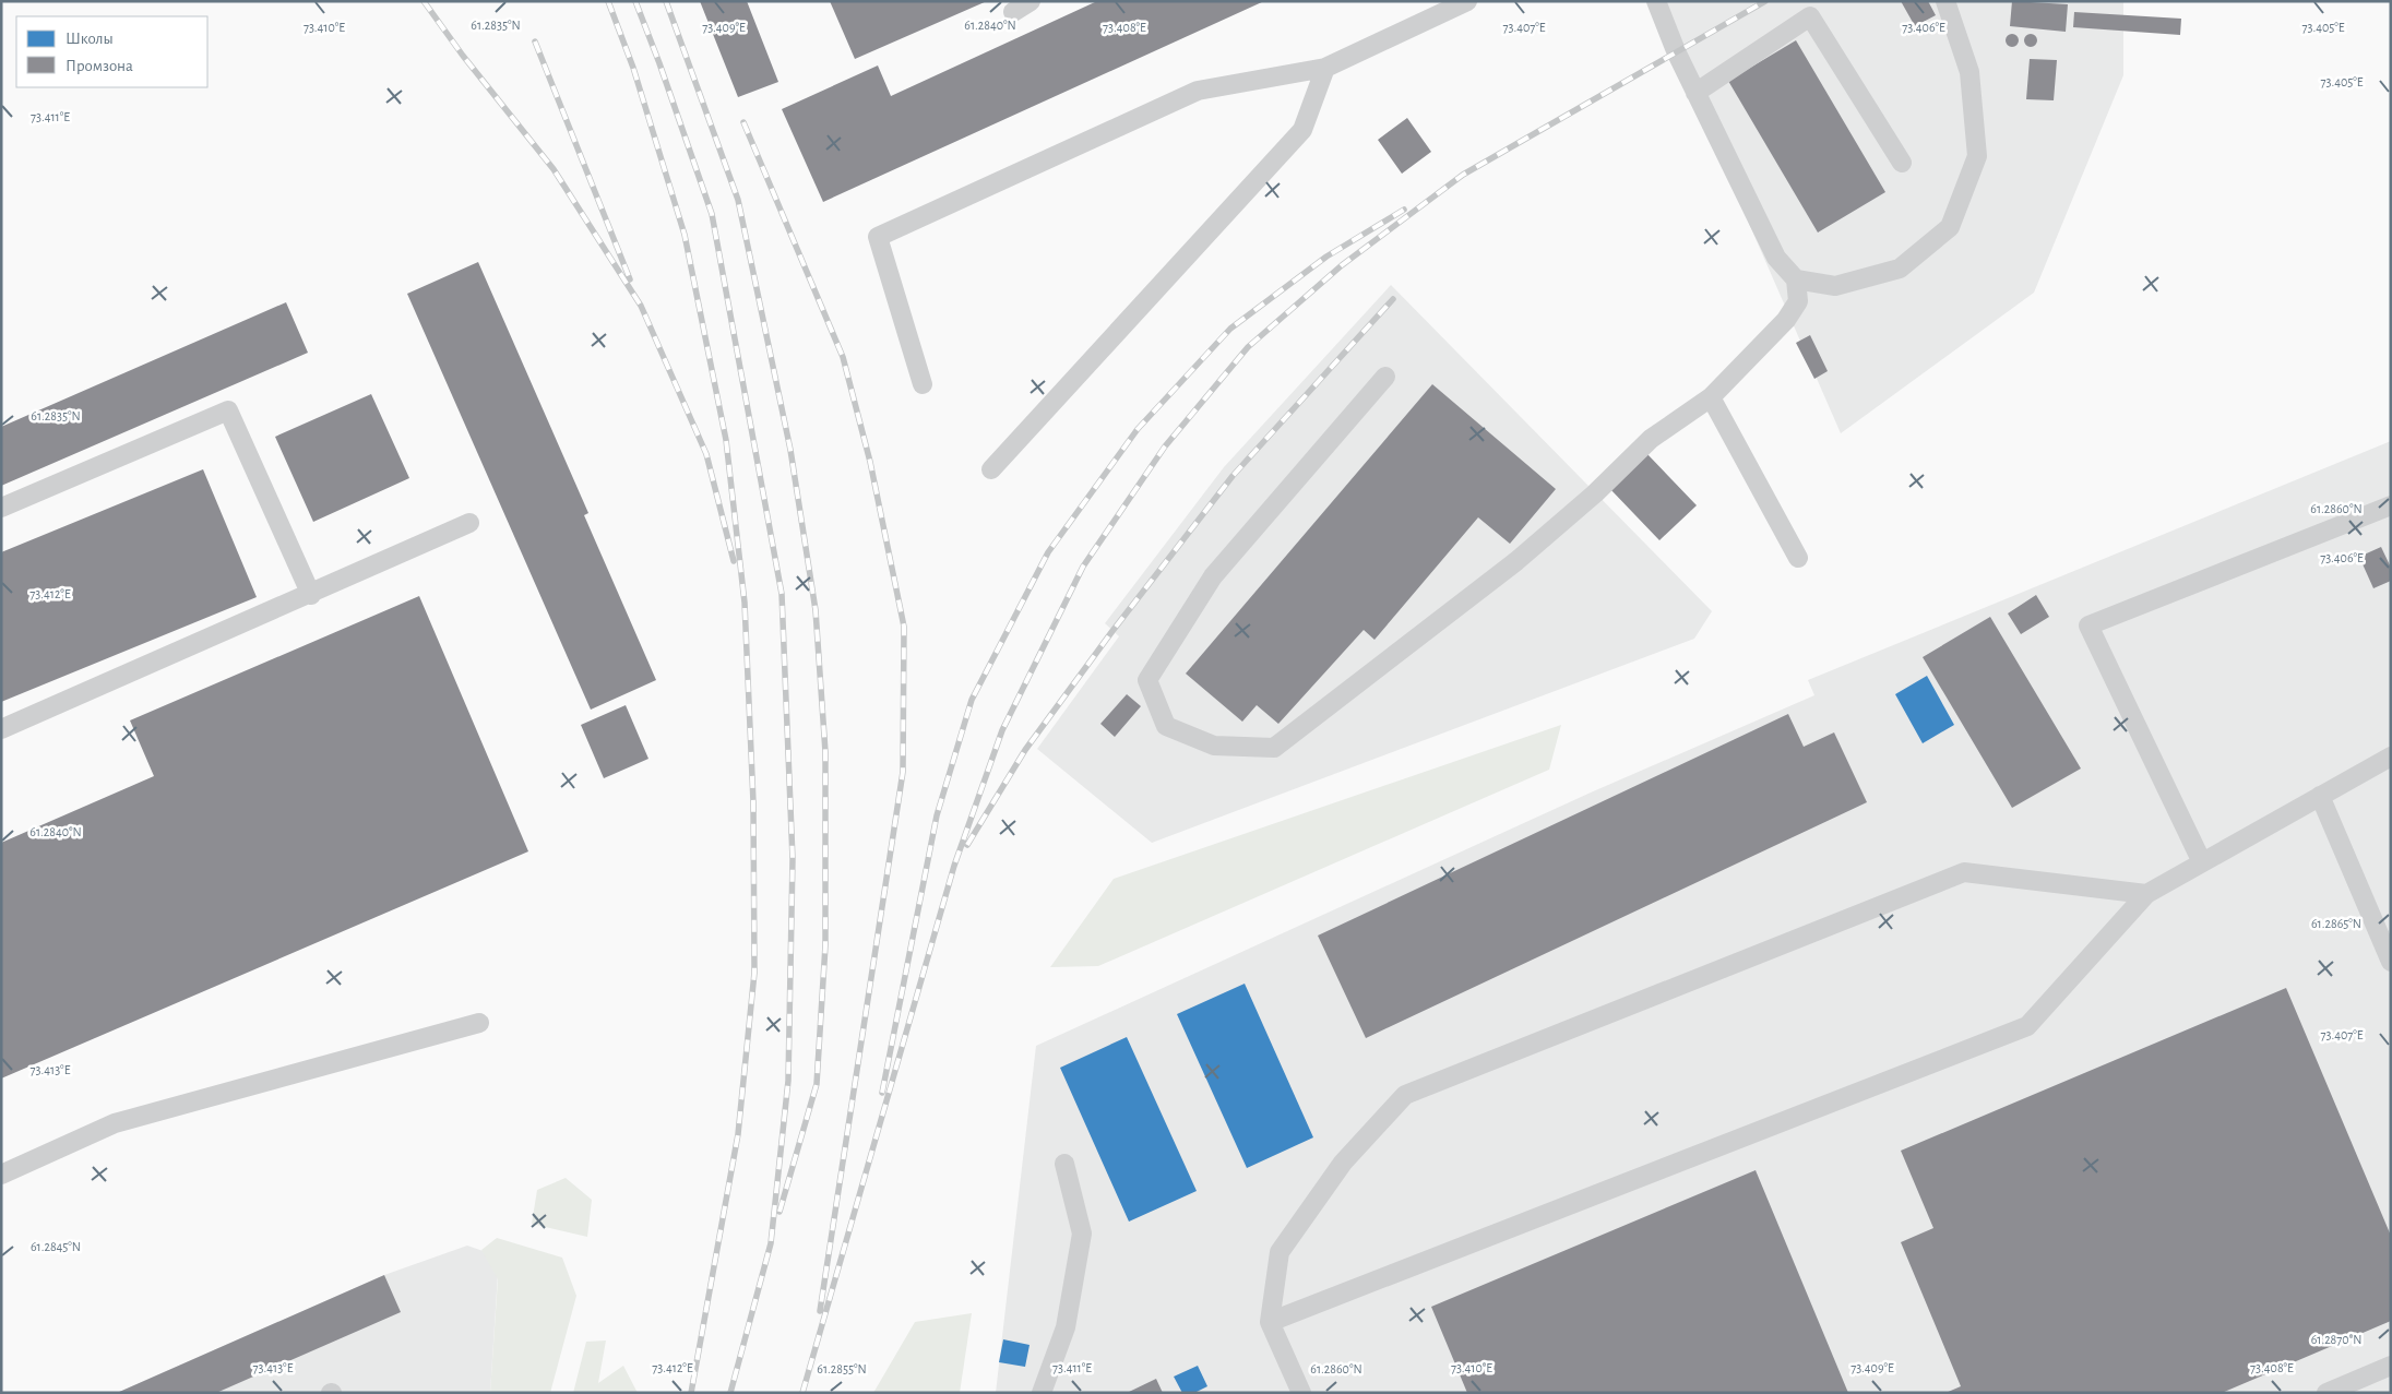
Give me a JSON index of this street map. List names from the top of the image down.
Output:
{
  "legend": ["Школы", "Промзона"],
  "coordinates": [
    "61.2835°N",
    "61.2840°N",
    "73.410°E",
    "73.409°E",
    "73.408°E",
    "73.407°E",
    "73.406°E",
    "73.405°E",
    "73.411°E",
    "61.2860°N",
    "73.412°E",
    "61.2865°N",
    "73.413°E",
    "61.2845°N",
    "61.2870°N",
    "61.2855°N"
  ]
}
